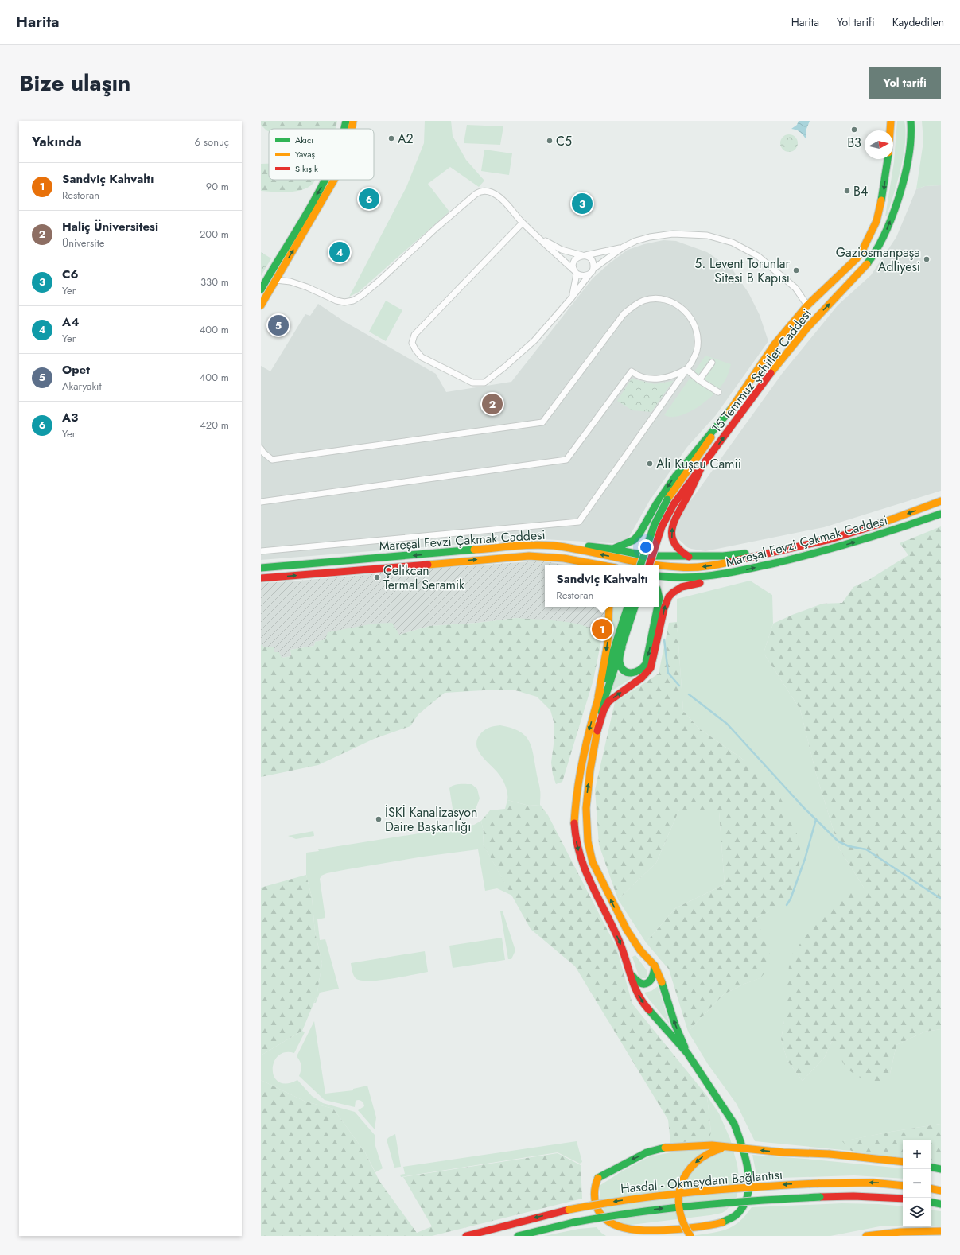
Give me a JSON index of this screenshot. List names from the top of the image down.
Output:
{
  "streets": {
    "main road": ["15 Temmuz Şehitler Caddesi", "Mareşal Fevzi Çakmak Caddesi", "Hasdal - Okmeydanı Bağlantısı"]
  },
  "places": [
    "B3",
    "A2",
    "C5",
    "B4",
    "Gaziosmanpaşa Adliyesi",
    "5. Levent Torunlar Sitesi B Kapısı",
    "Ali Kuşcu Camii",
    "Çelikcan Termal Seramik",
    "İSKİ Kanalizasyon Daire Başkanlığı"
  ],
  "legend": ["Akıcı", "Yavaş", "Sıkışık"],
  "north": "right",
  "page": {
    "header": "Harita",
    "nav": ["Harita", "Yol tarifi", "Kaydedilen"],
    "title": "Bize ulaşın",
    "buttons": "Yol tarifi",
    "heading": ["Yakında", "6 sonuç"],
    "list": [
      {
        "mark": "1",
        "name": "Sandviç Kahvaltı",
        "note": "Restoran",
        "value": "90 m"
      },
      {
        "mark": "2",
        "name": "Haliç Üniversitesi",
        "note": "Üniversite",
        "value": "200 m"
      },
      {
        "mark": "3",
        "name": "C6",
        "note": "Yer",
        "value": "330 m"
      },
      {
        "mark": "4",
        "name": "A4",
        "note": "Yer",
        "value": "400 m"
      },
      {
        "mark": "5",
        "name": "Opet",
        "note": "Akaryakıt",
        "value": "400 m"
      },
      {
        "mark": "6",
        "name": "A3",
        "note": "Yer",
        "value": "420 m"
      }
    ],
    "pins": [
      "6",
      "3",
      "4",
      "5",
      "2",
      "1"
    ],
    "popup": ["Sandviç Kahvaltı", "Restoran"],
    "map_buttons": ["+", "−"]
  }
}
